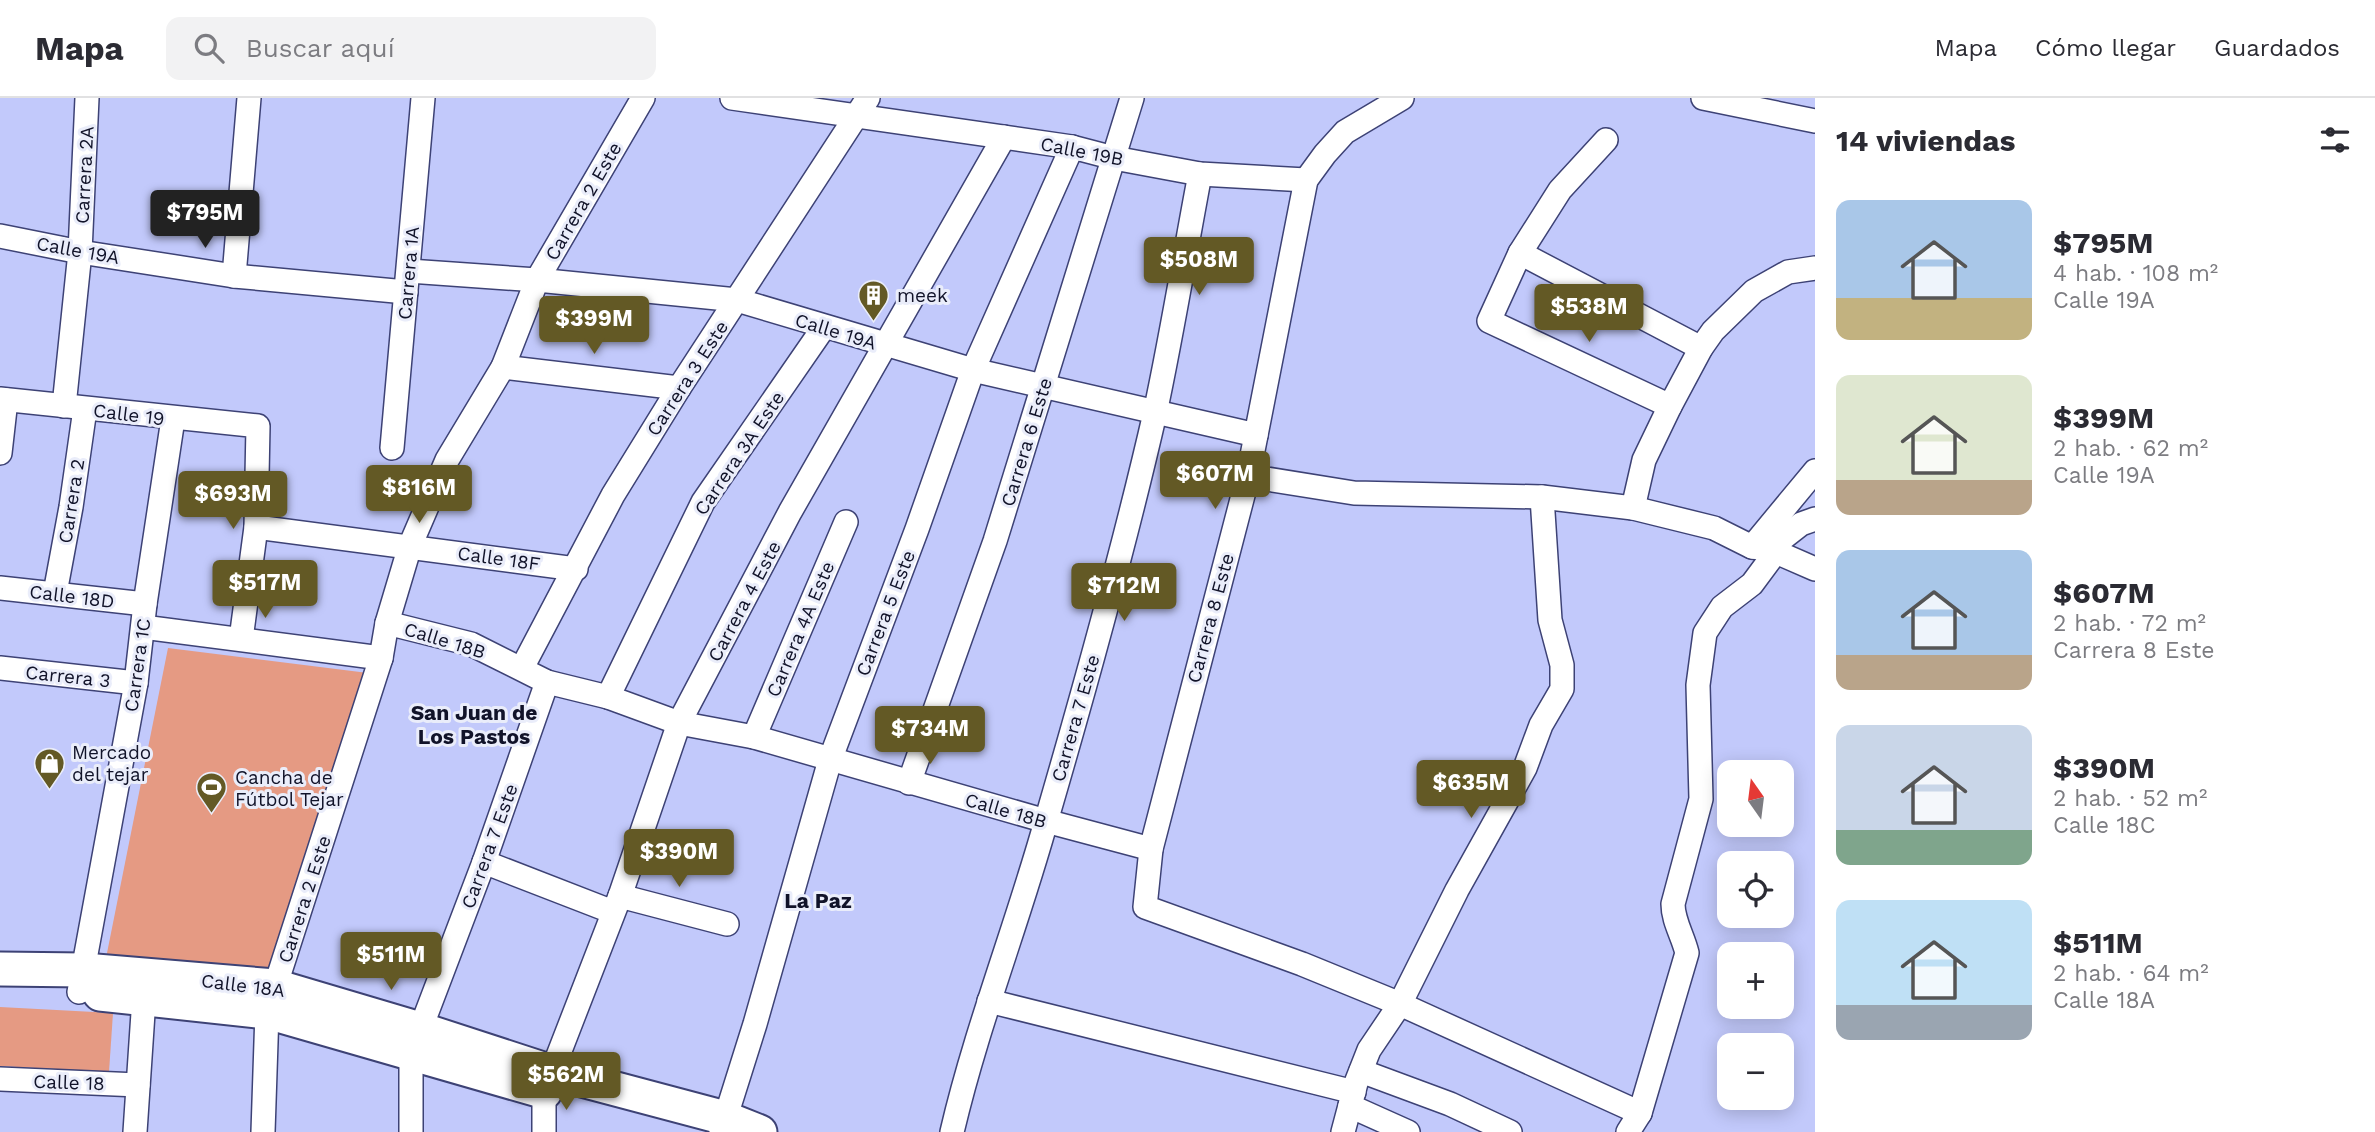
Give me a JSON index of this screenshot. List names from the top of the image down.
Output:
{
  "streets": {
    "main road": ["Calle 18A"],
    "street": [
      "Calle 19B",
      "Carrera 2A",
      "Carrera 2 Este",
      "Calle 19A",
      "Carrera 1A",
      "Carrera 3 Este",
      "Calle 19",
      "Carrera 6 Este",
      "Carrera 3A Este",
      "Carrera 2",
      "Calle 18F",
      "Calle 18D",
      "Carrera 4 Este",
      "Carrera 5 Este",
      "Carrera 8 Este",
      "Carrera 4A Este",
      "Calle 18B",
      "Carrera 1C",
      "Carrera 3",
      "Carrera 7 Este",
      "Calle 18"
    ]
  },
  "crossings": [
    ["Calle 19B", "Carrera 3 Este"],
    ["Calle 19B", "Carrera 6 Este"],
    ["Calle 19B", "Carrera 4 Este"],
    ["Calle 19B", "Carrera 5 Este"],
    ["Calle 19B", "Carrera 8 Este"],
    ["Calle 19B", "Carrera 7 Este"],
    ["Carrera 2A", "Calle 19A"],
    ["Carrera 2A", "Carrera 2"],
    ["Carrera 2 Este", "Calle 19A"],
    ["Carrera 2 Este", "Calle 18F"],
    ["Carrera 2 Este", "Calle 18B"],
    ["Carrera 2 Este", "Calle 18A"],
    ["Calle 19A", "Carrera 1A"],
    ["Calle 19A", "Carrera 3 Este"],
    ["Calle 19A", "Carrera 6 Este"],
    ["Calle 19A", "Carrera 3A Este"],
    ["Calle 19A", "Carrera 2"],
    ["Calle 19A", "Carrera 4 Este"],
    ["Calle 19A", "Carrera 5 Este"],
    ["Calle 19A", "Carrera 8 Este"],
    ["Calle 19A", "Carrera 7 Este"],
    ["Carrera 3 Este", "Calle 18F"],
    ["Carrera 3 Este", "Calle 18B"],
    ["Calle 19", "Carrera 2"],
    ["Calle 19", "Calle 18F"],
    ["Calle 19", "Carrera 1C"],
    ["Carrera 6 Este", "Calle 18B"],
    ["Carrera 3A Este", "Calle 18B"],
    ["Carrera 2", "Calle 18D"],
    ["Calle 18D", "Calle 18B"],
    ["Calle 18D", "Carrera 1C"],
    ["Carrera 4 Este", "Calle 18B"],
    ["Carrera 4 Este", "Calle 18A"],
    ["Carrera 5 Este", "Calle 18B"],
    ["Carrera 5 Este", "Calle 18A"],
    ["Carrera 8 Este", "Calle 18B"],
    ["Carrera 4A Este", "Calle 18B"],
    ["Calle 18B", "Carrera 1C"],
    ["Calle 18B", "Carrera 7 Este"],
    ["Carrera 1C", "Carrera 3"],
    ["Carrera 1C", "Calle 18A"],
    ["Carrera 7 Este", "Calle 18A"]
  ],
  "districts": ["San Juan de Los Pastos", "La Paz"],
  "places": {
    "building": ["meek"],
    "shop": ["Mercado del tejar"],
    "sports": ["Cancha de Fútbol Tejar"]
  },
  "north": "top",
  "page": {
    "header": "Mapa",
    "search": "Buscar aquí",
    "nav": ["Mapa", "Cómo llegar", "Guardados"],
    "heading": "14 viviendas",
    "list": [
      {
        "name": "$795M",
        "note": "4 hab. · 108 m² · Calle 19A"
      },
      {
        "name": "$399M",
        "note": "2 hab. · 62 m² · Calle 19A"
      },
      {
        "name": "$607M",
        "note": "2 hab. · 72 m² · Carrera 8 Este"
      },
      {
        "name": "$390M",
        "note": "2 hab. · 52 m² · Calle 18C"
      },
      {
        "name": "$511M",
        "note": "2 hab. · 64 m² · Calle 18A"
      }
    ],
    "price": [
      "$795M",
      "$508M",
      "$538M",
      "$399M",
      "$607M",
      "$816M",
      "$693M",
      "$517M",
      "$712M",
      "$734M",
      "$635M",
      "$390M",
      "$511M",
      "$562M"
    ],
    "map_buttons": ["+", "−"]
  }
}
